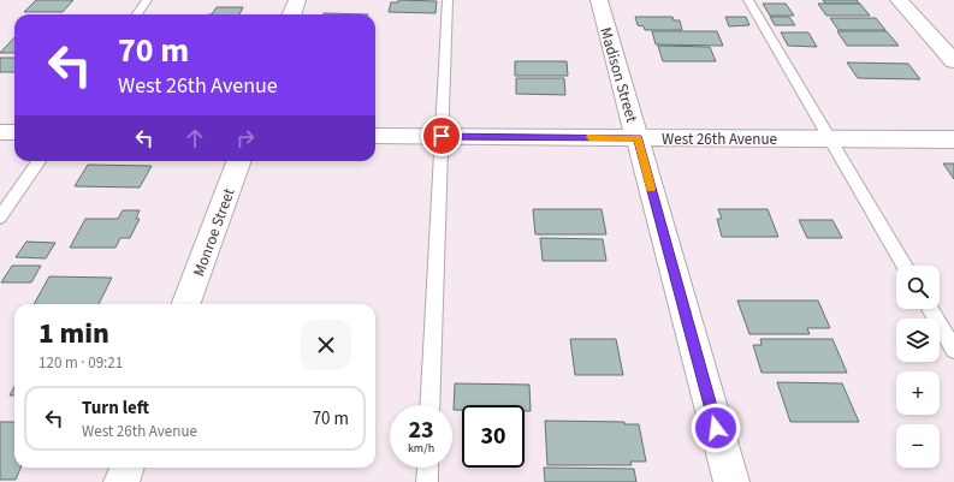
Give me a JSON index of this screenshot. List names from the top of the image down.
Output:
{
  "streets": {
    "street": ["Madison Street", "West 26th Avenue", "Monroe Street"]
  },
  "crossings": [
    ["Madison Street", "West 26th Avenue"]
  ],
  "page": {
    "turn": ["70 m", "West 26th Avenue"],
    "map_buttons": ["+", "−"],
    "heading": ["1 min", "120 m · 09:21"],
    "list": [
      {
        "name": "Turn left",
        "note": "West 26th Avenue",
        "value": "70 m"
      }
    ],
    "speed": "23 km/h",
    "limit": "30"
  }
}
